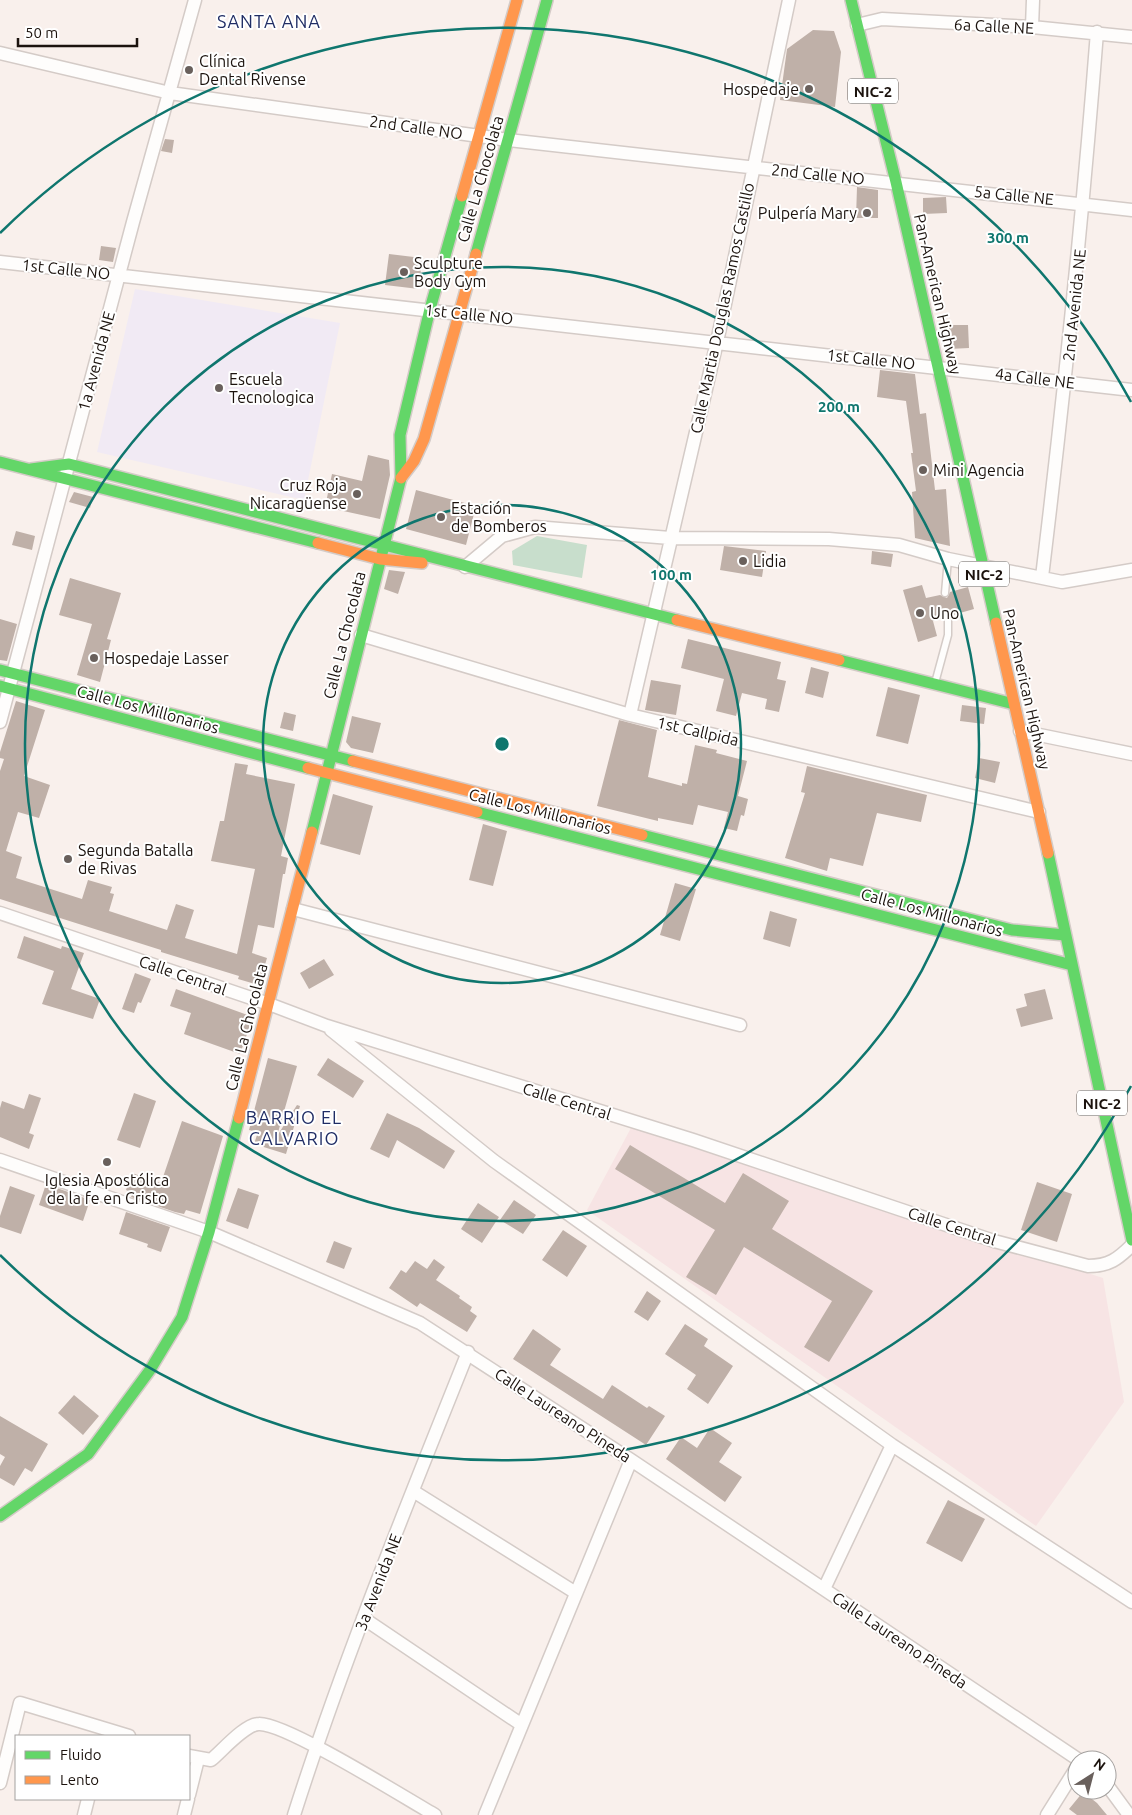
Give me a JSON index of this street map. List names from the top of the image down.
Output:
{
  "streets": {
    "main road": [
      "NIC-2",
      "Calle La Chocolata",
      "Pan-American Highway",
      "Calle Los Millonarios"
    ],
    "street": [
      "6a Calle NE",
      "2nd Calle NO",
      "5a Calle NE",
      "1st Calle NO",
      "2nd Avenida NE",
      "Calle Martia Douglas Ramos Castillo",
      "1a Avenida NE",
      "4a Calle NE",
      "1st Callpida",
      "Calle Central",
      "Calle Laureano Pineda",
      "3a Avenida NE"
    ]
  },
  "crossings": [
    ["6a Calle NE", "Pan-American Highway"],
    ["6a Calle NE", "2nd Avenida NE"],
    ["2nd Calle NO", "Calle La Chocolata"],
    ["2nd Calle NO", "5a Calle NE"],
    ["2nd Calle NO", "Pan-American Highway"],
    ["2nd Calle NO", "Calle Martia Douglas Ramos Castillo"],
    ["2nd Calle NO", "1a Avenida NE"],
    ["Calle La Chocolata", "1st Calle NO"],
    ["Calle La Chocolata", "Calle Los Millonarios"],
    ["Calle La Chocolata", "1st Callpida"],
    ["Calle La Chocolata", "Calle Central"],
    ["Calle La Chocolata", "Calle Laureano Pineda"],
    ["5a Calle NE", "Pan-American Highway"],
    ["5a Calle NE", "2nd Avenida NE"],
    ["1st Calle NO", "Pan-American Highway"],
    ["1st Calle NO", "Calle Martia Douglas Ramos Castillo"],
    ["1st Calle NO", "1a Avenida NE"],
    ["1st Calle NO", "4a Calle NE"],
    ["Pan-American Highway", "4a Calle NE"],
    ["Pan-American Highway", "Calle Los Millonarios"],
    ["Pan-American Highway", "1st Callpida"],
    ["2nd Avenida NE", "4a Calle NE"],
    ["Calle Martia Douglas Ramos Castillo", "1st Callpida"],
    ["1a Avenida NE", "Calle Los Millonarios"],
    ["Calle Laureano Pineda", "3a Avenida NE"]
  ],
  "districts": ["SANTA ANA", "BARRIO EL CALVARIO"],
  "places": [
    "Clínica Dental Rivense",
    "Hospedaje",
    "Pulpería Mary",
    "Sculpture Body Gym",
    "Escuela Tecnologica",
    "Mini Agencia",
    "Cruz Roja Nicaragüense",
    "Estación de Bomberos",
    "Lidia",
    "Uno",
    "Hospedaje Lasser",
    "Segunda Batalla de Rivas",
    "Iglesia Apostólica de la fe en Cristo"
  ],
  "legend": ["Fluido", "Lento"],
  "scale_bar": "50 m",
  "north": "top right",
  "rings": ["300 m", "200 m", "100 m"]
}
